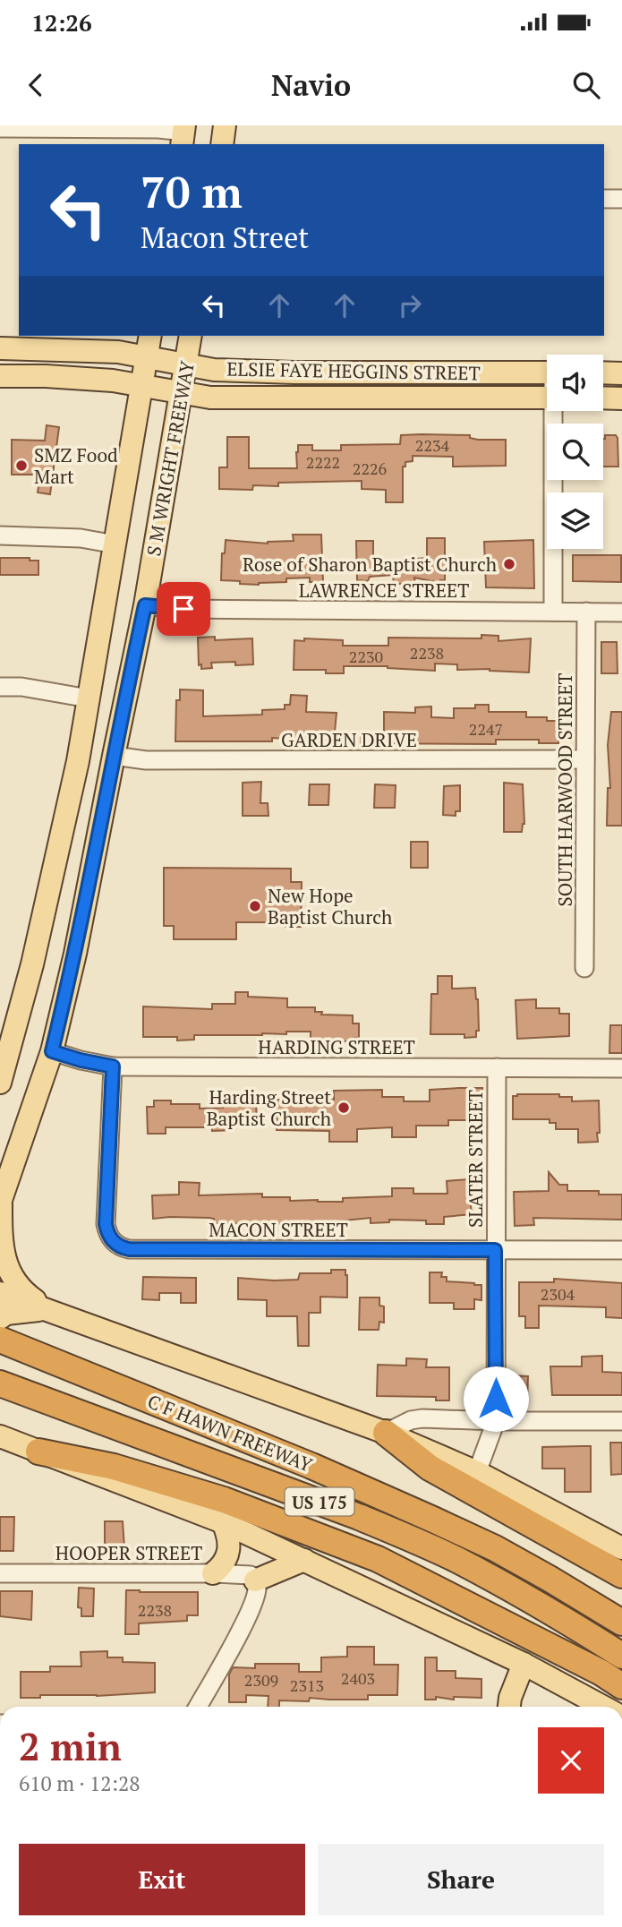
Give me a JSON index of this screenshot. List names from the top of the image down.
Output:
{
  "streets": {
    "highway": ["C F HAWN FREEWAY", "US 175"],
    "main road": ["ELSIE FAYE HEGGINS STREET", "S M WRIGHT FREEWAY"],
    "street": [
      "LAWRENCE STREET",
      "GARDEN DRIVE",
      "SOUTH HARWOOD STREET",
      "HARDING STREET",
      "SLATER STREET",
      "MACON STREET",
      "HOOPER STREET"
    ]
  },
  "crossings": [
    ["ELSIE FAYE HEGGINS STREET", "S M WRIGHT FREEWAY"],
    ["S M WRIGHT FREEWAY", "LAWRENCE STREET"],
    ["S M WRIGHT FREEWAY", "GARDEN DRIVE"],
    ["S M WRIGHT FREEWAY", "HARDING STREET"],
    ["LAWRENCE STREET", "SOUTH HARWOOD STREET"],
    ["GARDEN DRIVE", "SOUTH HARWOOD STREET"],
    ["HARDING STREET", "SLATER STREET"],
    ["HARDING STREET", "MACON STREET"],
    ["SLATER STREET", "MACON STREET"]
  ],
  "places": [
    "SMZ Food Mart",
    "Rose of Sharon Baptist Church",
    "New Hope Baptist Church",
    "Harding Street Baptist Church"
  ],
  "house_numbers": [
    "2234",
    "2222",
    "2226",
    "2238",
    "2230",
    "2247",
    "2304",
    "2238",
    "2403",
    "2309",
    "2313"
  ],
  "page": {
    "status": "12:26",
    "header": "Navio",
    "turn": ["70 m", "Macon Street"],
    "heading": ["2 min", "610 m · 12:28"],
    "buttons": ["Exit", "Share"]
  }
}
